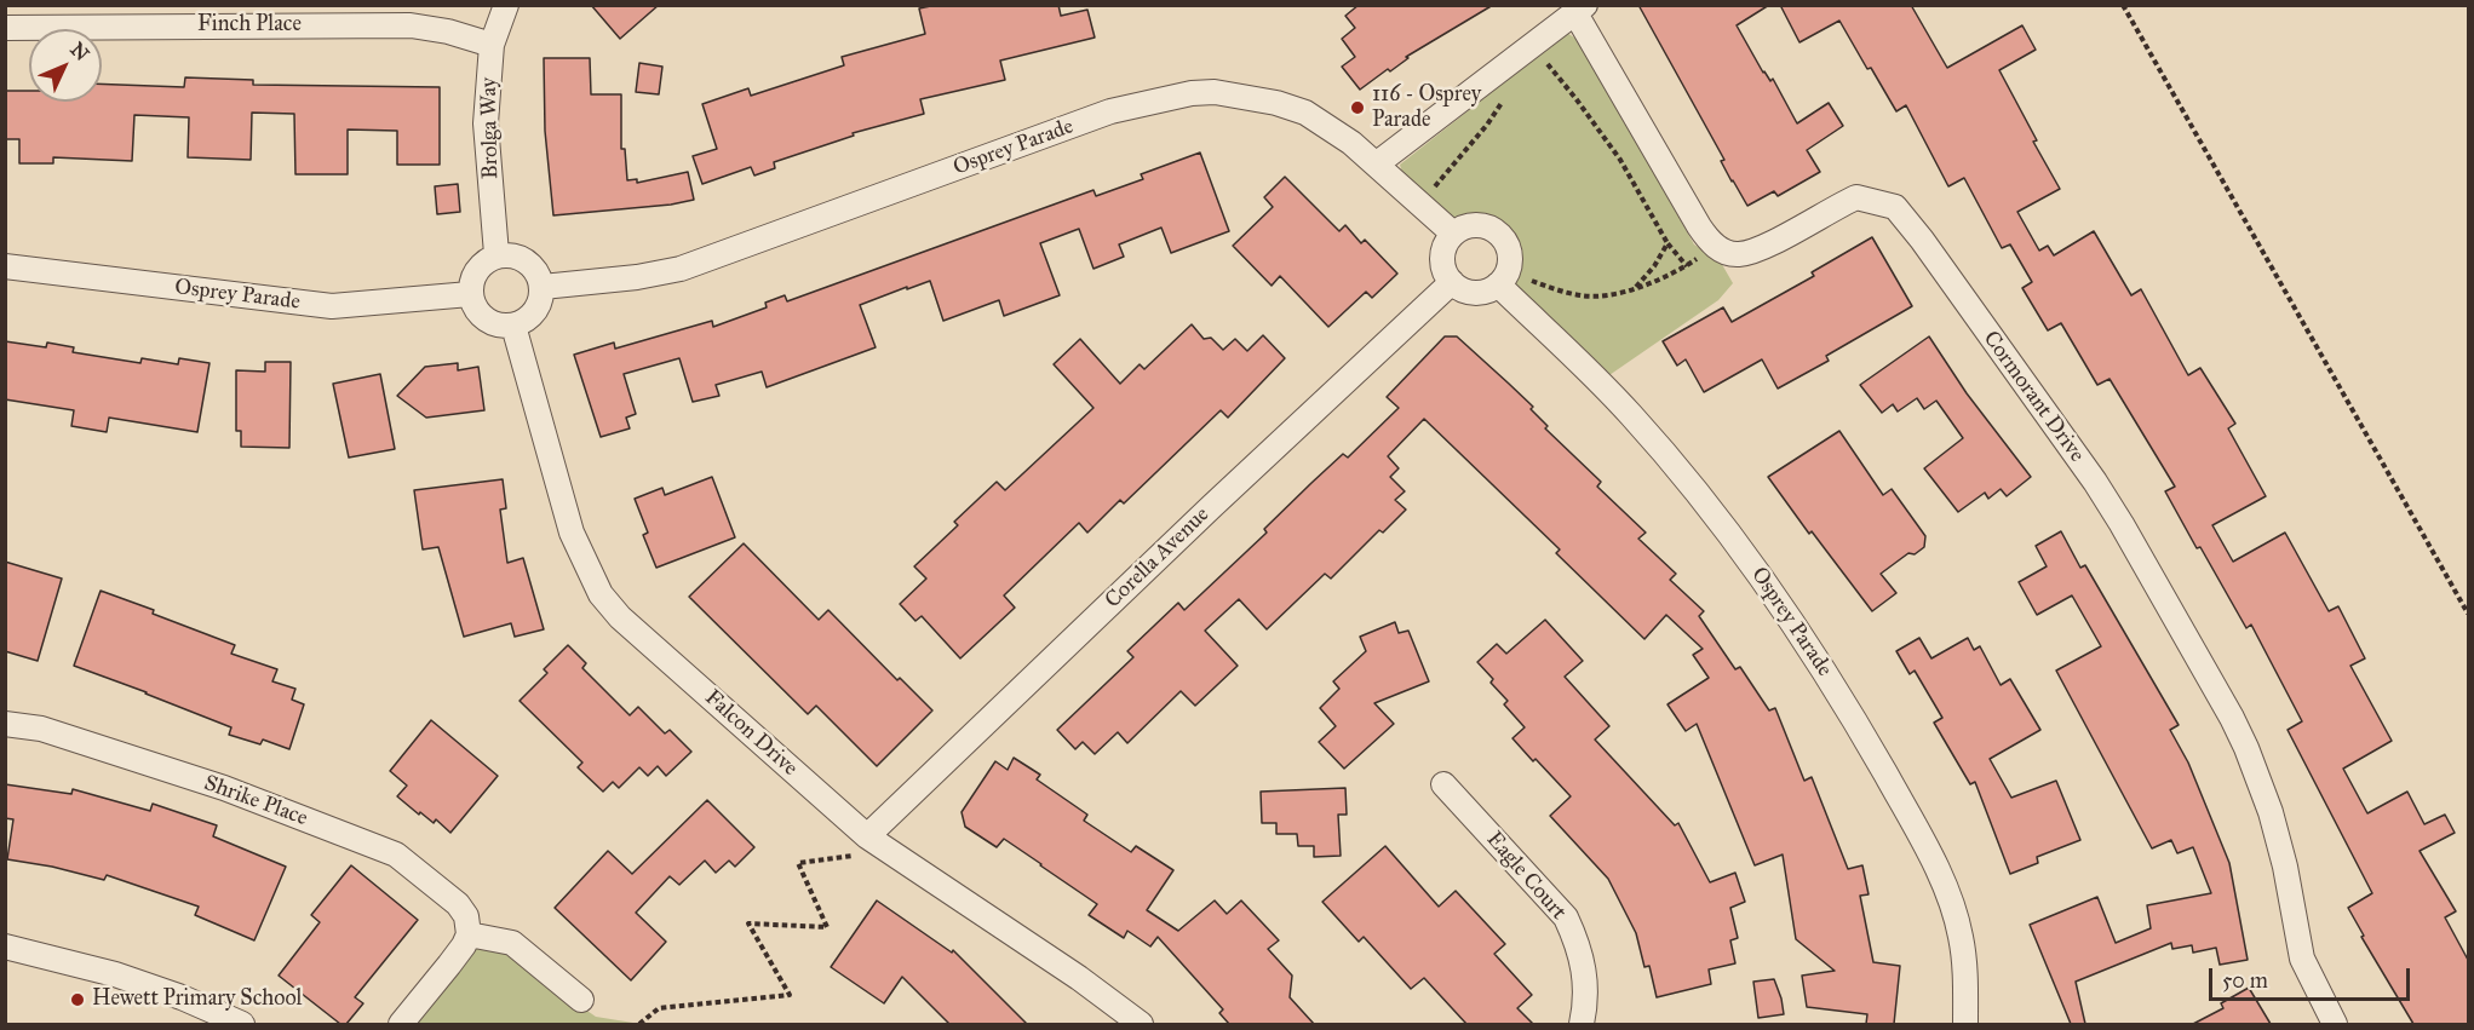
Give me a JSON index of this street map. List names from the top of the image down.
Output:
{
  "streets": {
    "street": [
      "Finch Place",
      "Brolga Way",
      "Osprey Parade",
      "Cormorant Drive",
      "Corella Avenue",
      "Falcon Drive",
      "Shrike Place",
      "Eagle Court"
    ]
  },
  "crossings": [
    ["Finch Place", "Brolga Way"],
    ["Brolga Way", "Osprey Parade"],
    ["Brolga Way", "Falcon Drive"],
    ["Osprey Parade", "Corella Avenue"],
    ["Osprey Parade", "Falcon Drive"],
    ["Corella Avenue", "Falcon Drive"]
  ],
  "places": ["116 - Osprey Parade", "Hewett Primary School"],
  "scale_bar": "50 m",
  "north": "top right"
}
